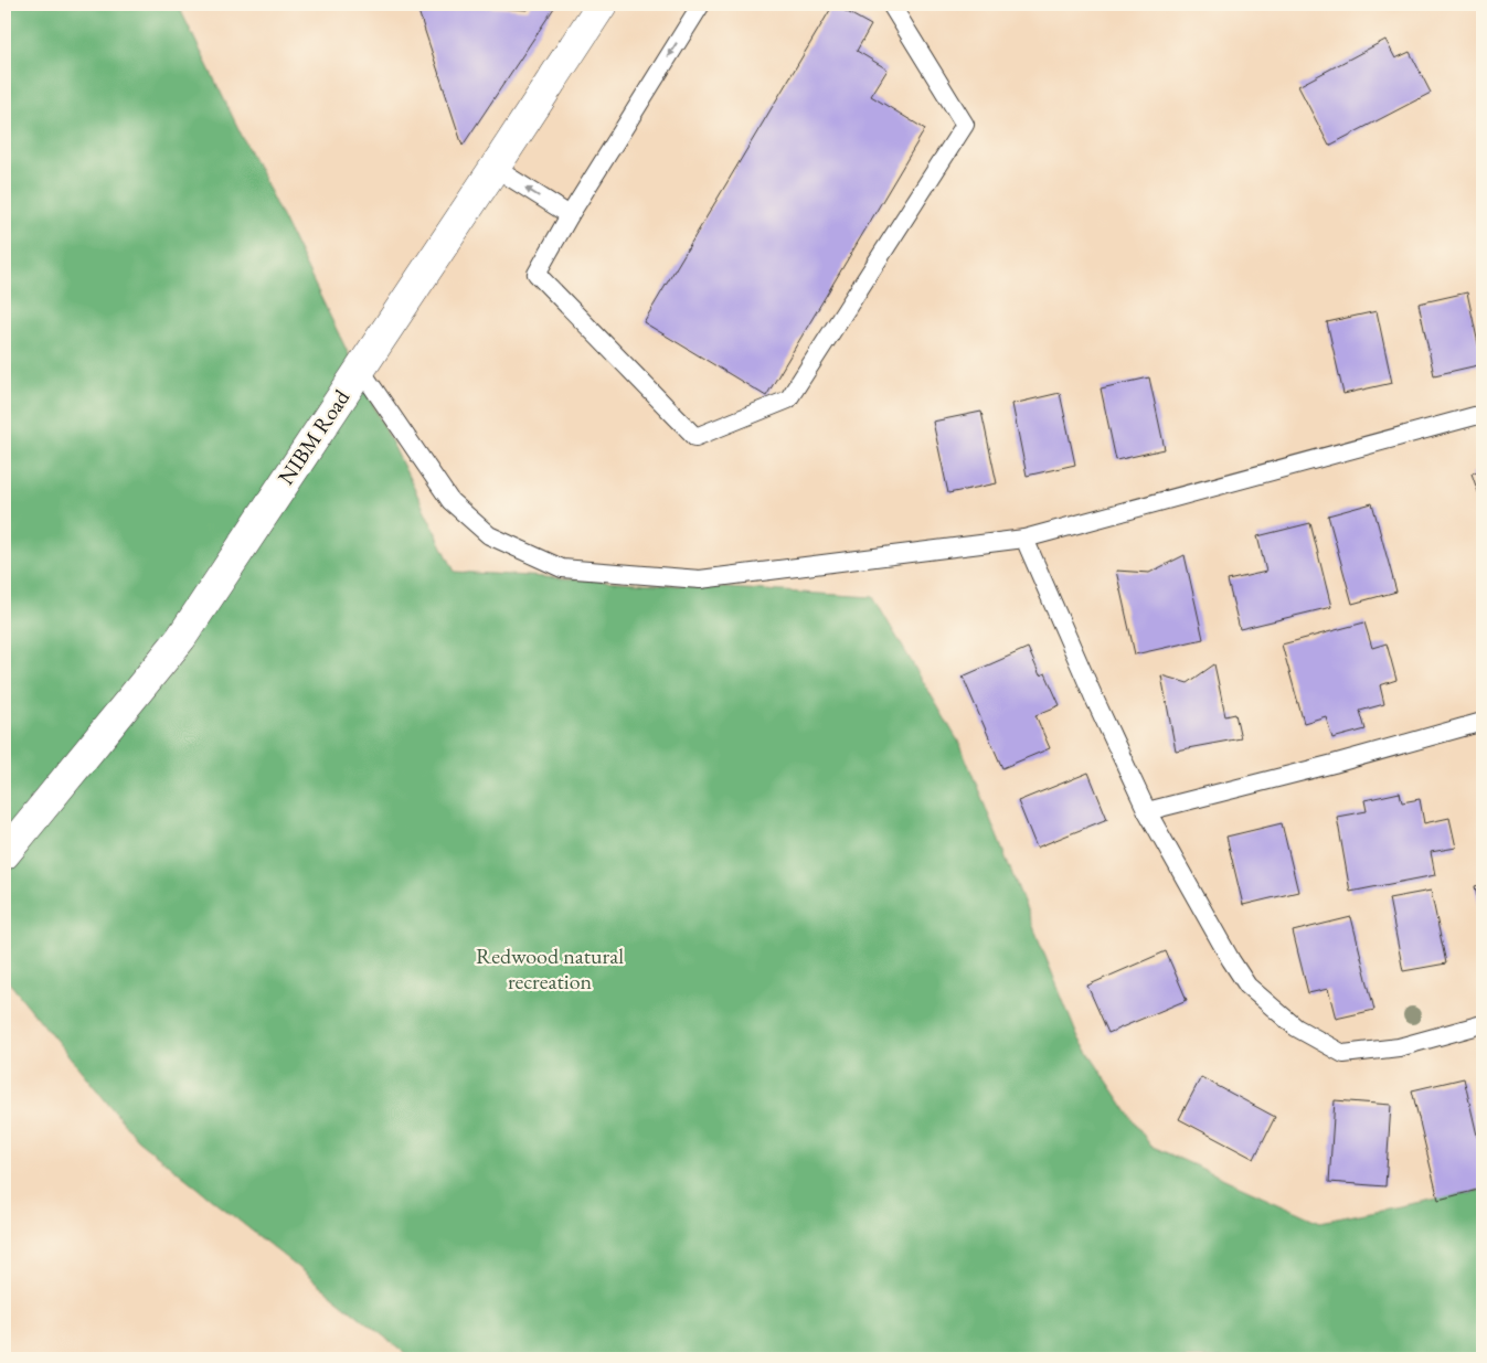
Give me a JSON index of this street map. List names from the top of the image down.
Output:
{
  "streets": {
    "main road": ["NIBM Road"]
  },
  "parks": ["Redwood natural recreation"]
}
